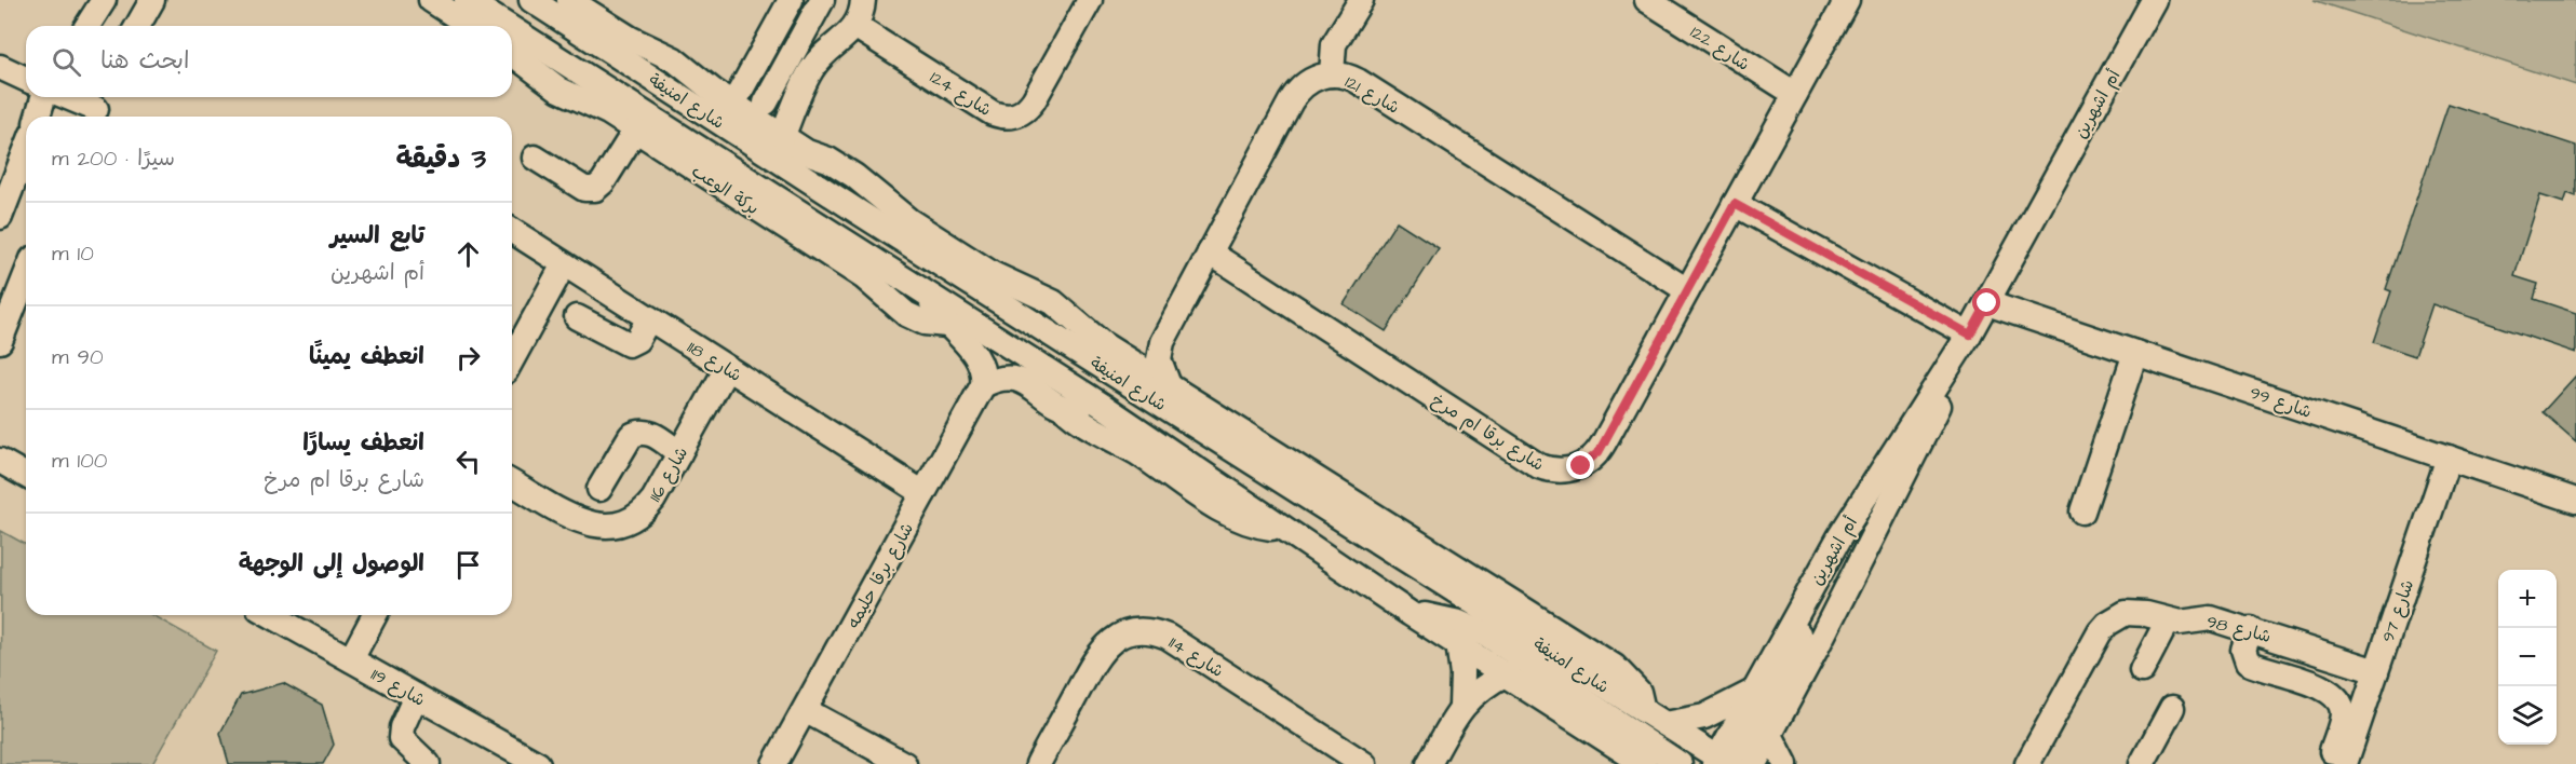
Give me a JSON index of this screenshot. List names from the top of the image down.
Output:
{
  "streets": {
    "street": [
      "شارع 122",
      "شارع 124",
      "شارع 121",
      "شارع امنيفة",
      "أم اشهرين",
      "بركة الوعب",
      "شارع 118",
      "شارع 99",
      "شارع برقا ام مرخ",
      "شارع 116",
      "شارع برقا حليمه",
      "شارع 97",
      "شارع 98",
      "شارع 114",
      "شارع 119"
    ]
  },
  "crossings": [
    ["شارع 122", "شارع برقا ام مرخ"],
    ["شارع 121", "شارع برقا ام مرخ"],
    ["شارع امنيفة", "أم اشهرين"],
    ["أم اشهرين", "شارع 99"],
    ["شارع 118", "شارع 116"],
    ["شارع 118", "شارع برقا حليمه"],
    ["شارع 99", "شارع 97"],
    ["شارع 97", "شارع 98"]
  ],
  "page": {
    "search": "ابحث هنا",
    "heading": ["3 دقيقة", "سيرًا · 200 m"],
    "list": [
      ["تابع السير", "أم اشهرين", "10 m"],
      ["انعطف يمينًا", "90 m"],
      ["انعطف يسارًا", "شارع برقا ام مرخ", "100 m"],
      "الوصول إلى الوجهة"
    ],
    "map_buttons": ["+", "−"]
  }
}
